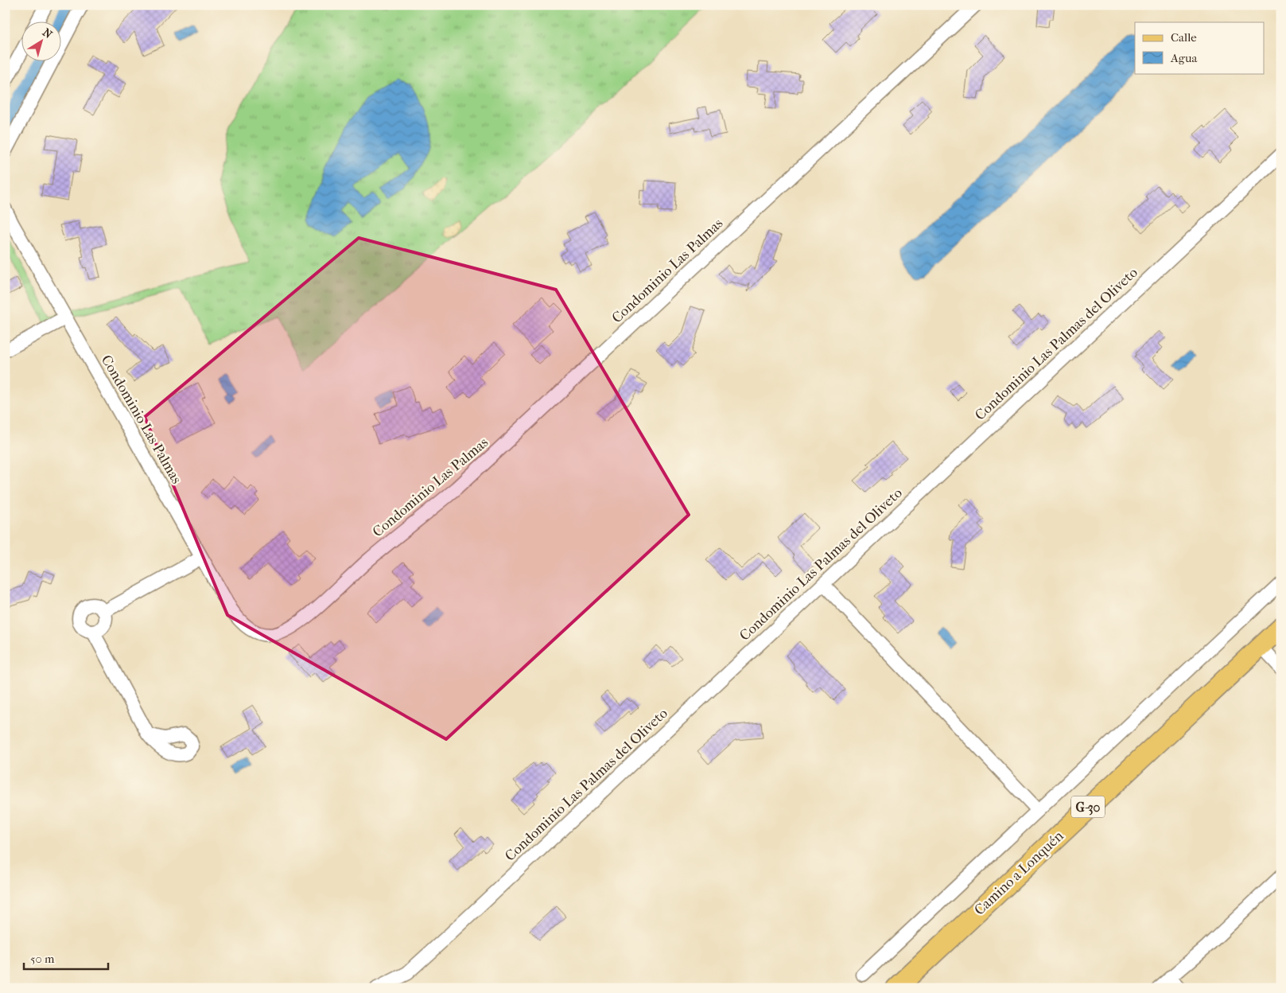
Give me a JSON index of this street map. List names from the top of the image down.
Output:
{
  "streets": {
    "main road": ["G-30", "Camino a Lonquén"],
    "street": ["Condominio Las Palmas", "Condominio Las Palmas del Oliveto"]
  },
  "legend": ["Calle", "Agua"],
  "scale_bar": "50 m",
  "north": "top right"
}
